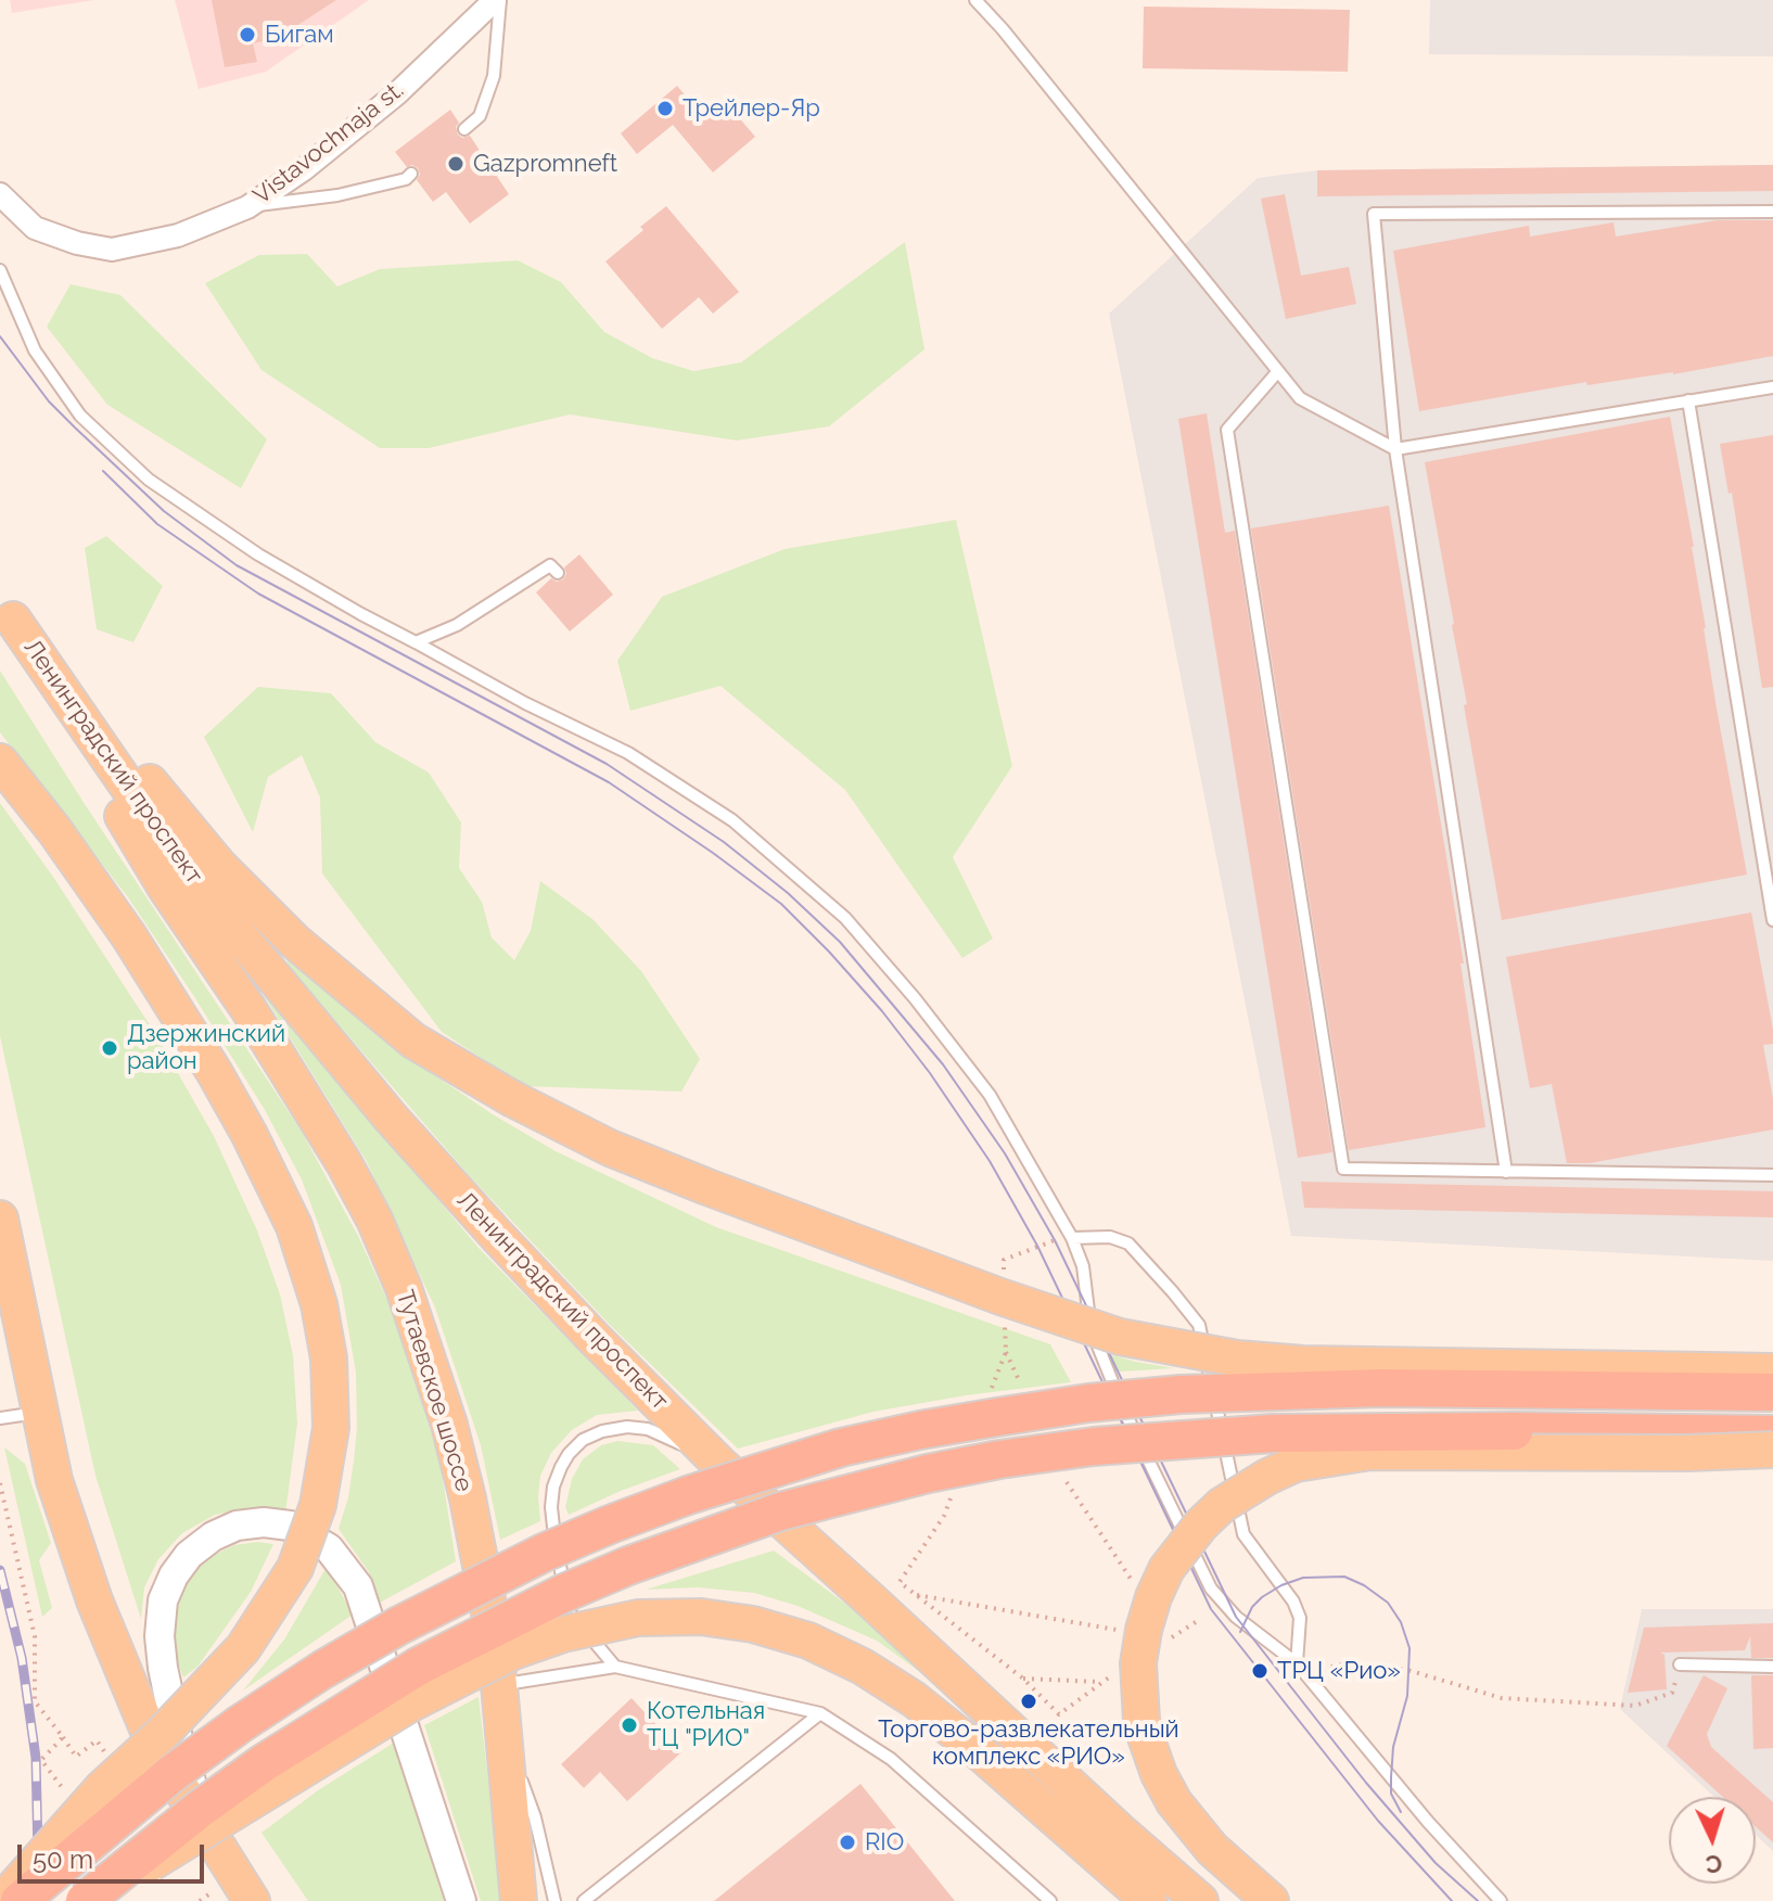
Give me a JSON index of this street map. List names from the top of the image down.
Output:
{
  "streets": {
    "main road": ["Ленинградский проспект", "Тутаевское шоссе"],
    "street": ["Vistavochnaja st."]
  },
  "crossings": [
    ["Ленинградский проспект", "Тутаевское шоссе"]
  ],
  "places": [
    "Бигам",
    "Трейлер-Яр",
    "Gazpromneft",
    "Дзержинский район",
    "ТРЦ «Рио»",
    "Торгово-развлекательный комплекс «РИО»",
    "Котельная ТЦ \"РИО\"",
    "RIO"
  ],
  "scale_bar": "50 m",
  "north": "bottom"
}
